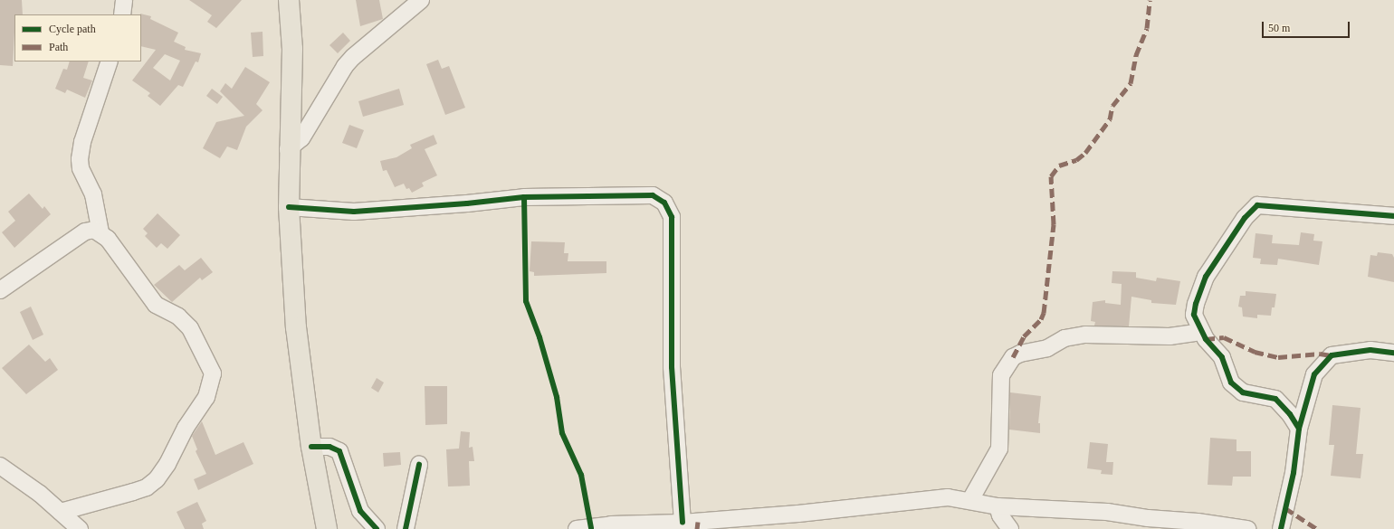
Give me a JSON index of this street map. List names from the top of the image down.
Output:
{
  "legend": ["Cycle path", "Path"],
  "scale_bar": "50 m"
}
